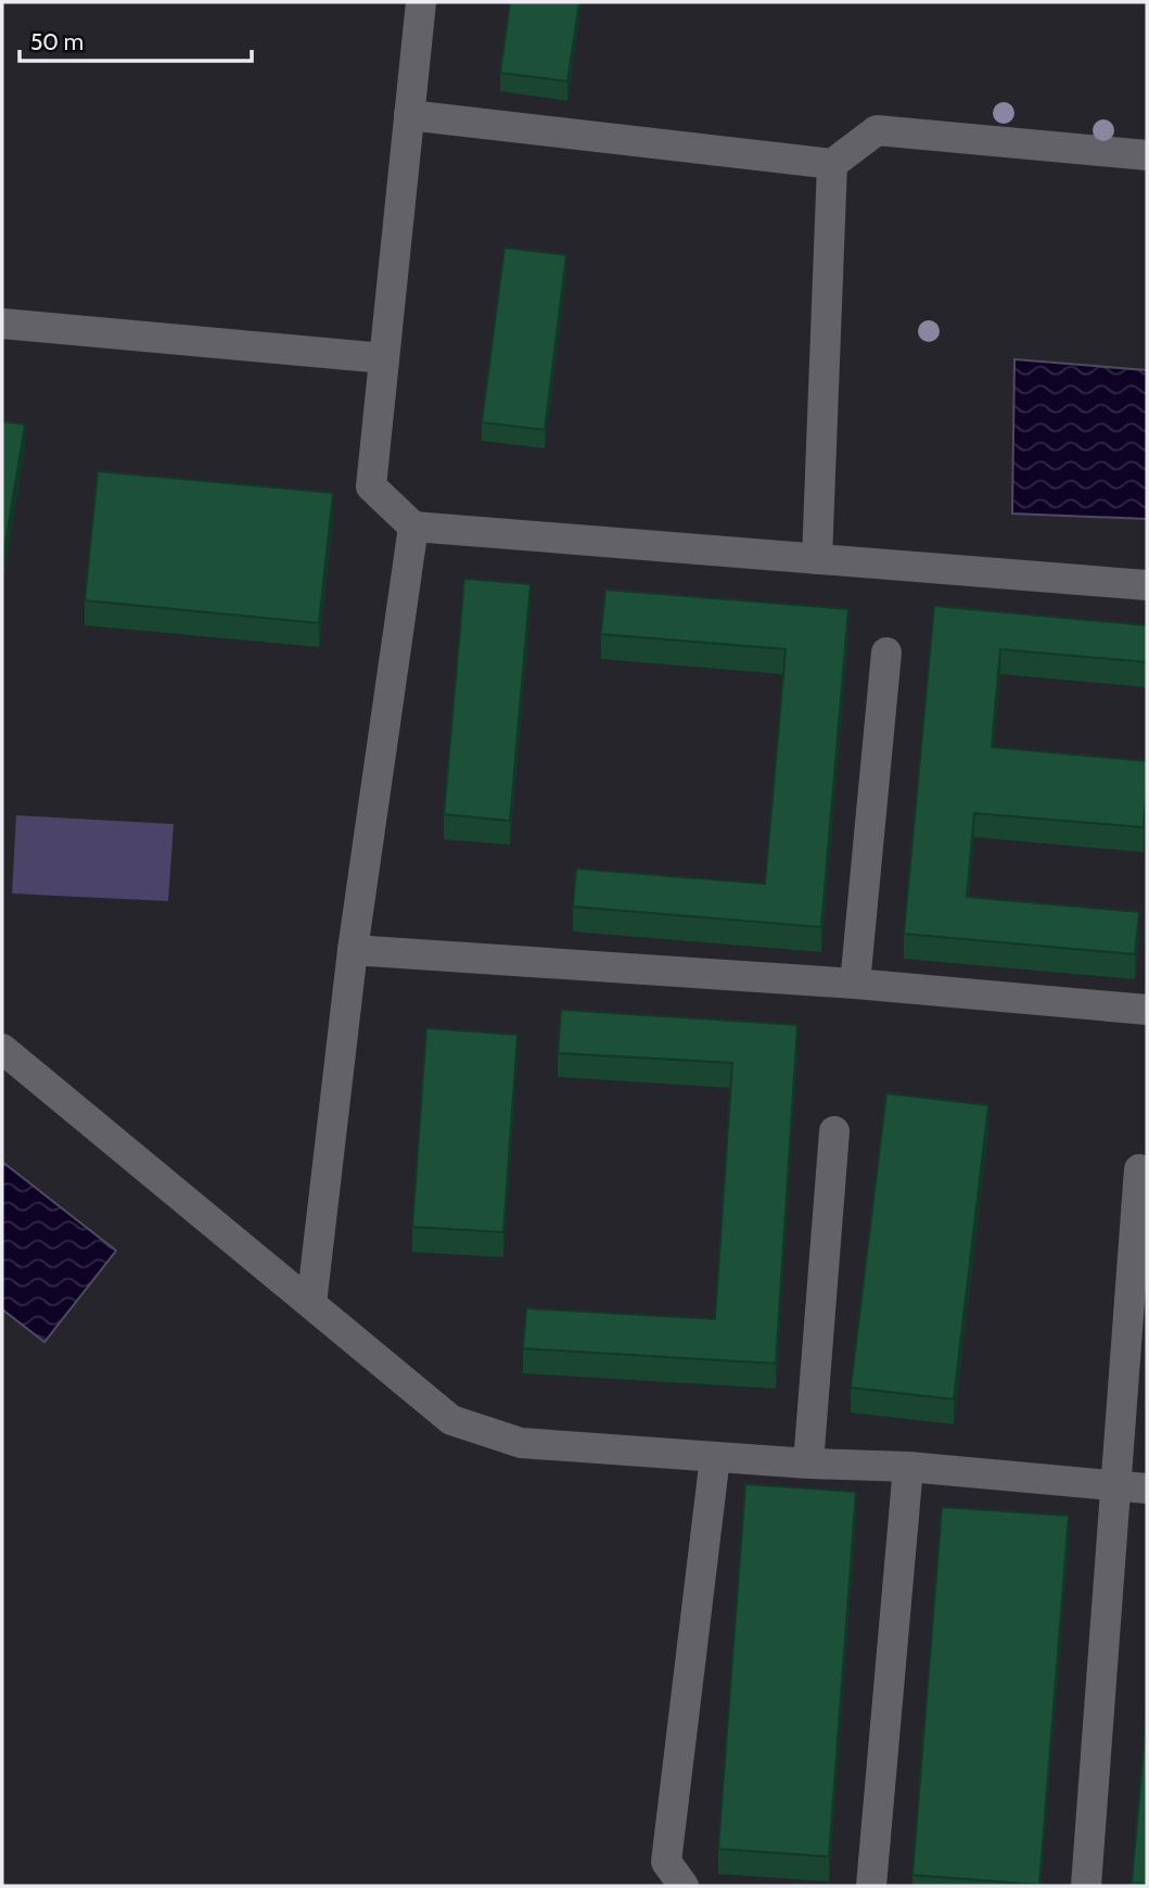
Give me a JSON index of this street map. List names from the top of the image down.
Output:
{
  "scale_bar": "50 m"
}
